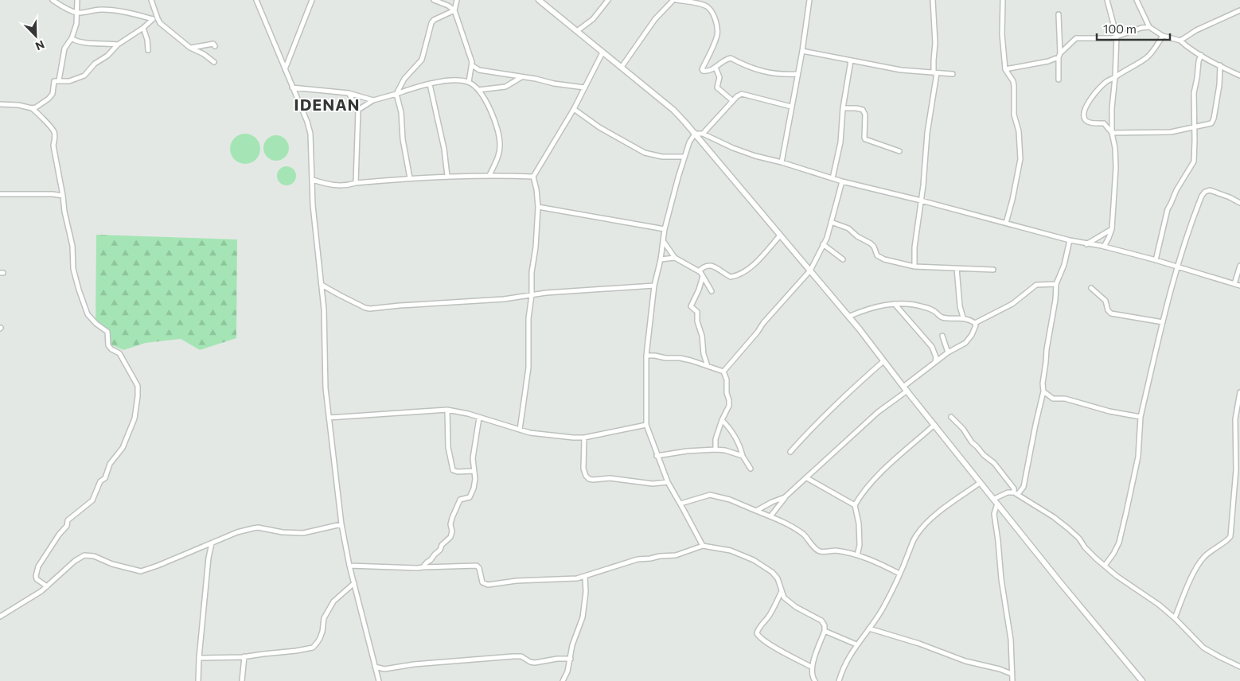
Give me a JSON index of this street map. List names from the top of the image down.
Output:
{
  "districts": ["IDENAN"],
  "scale_bar": "100 m",
  "north": "bottom right"
}
